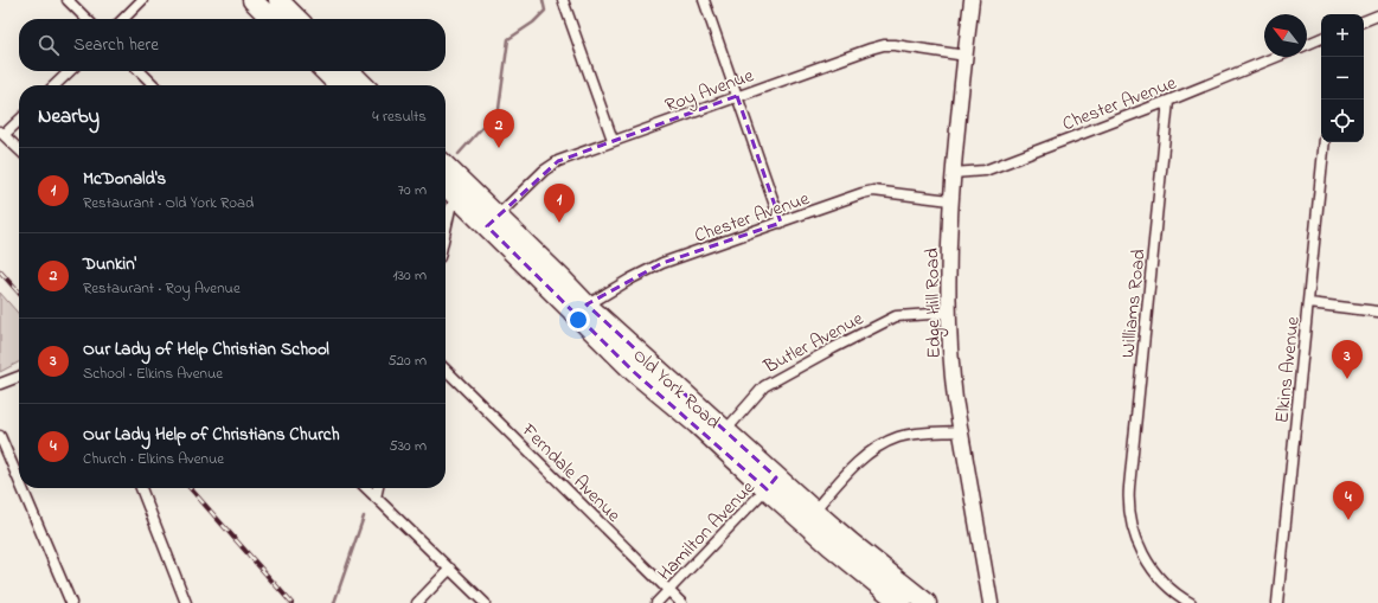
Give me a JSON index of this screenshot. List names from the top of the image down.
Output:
{
  "streets": {
    "highway": ["Old York Road"],
    "street": [
      "Roy Avenue",
      "Chester Avenue",
      "Edge Hill Road",
      "Williams Road",
      "Butler Avenue",
      "Elkins Avenue",
      "Ferndale Avenue",
      "Hamilton Avenue"
    ]
  },
  "crossings": [
    ["Roy Avenue", "Edge Hill Road"],
    ["Roy Avenue", "Old York Road"],
    ["Chester Avenue", "Edge Hill Road"],
    ["Chester Avenue", "Williams Road"],
    ["Chester Avenue", "Old York Road"],
    ["Edge Hill Road", "Butler Avenue"],
    ["Butler Avenue", "Old York Road"],
    ["Old York Road", "Hamilton Avenue"],
    ["Ferndale Avenue", "Hamilton Avenue"]
  ],
  "north": "top left",
  "page": {
    "map_buttons": ["+", "−"],
    "search": "Search here",
    "heading": ["Nearby", "4 results"],
    "pins": [
      "2",
      "1",
      "3",
      "4"
    ],
    "list": [
      {
        "mark": "1",
        "name": "McDonald's",
        "note": "Restaurant · Old York Road",
        "value": "70 m"
      },
      {
        "mark": "2",
        "name": "Dunkin'",
        "note": "Restaurant · Roy Avenue",
        "value": "130 m"
      },
      {
        "mark": "3",
        "name": "Our Lady of Help Christian School",
        "note": "School · Elkins Avenue",
        "value": "520 m"
      },
      {
        "mark": "4",
        "name": "Our Lady Help of Christians Church",
        "note": "Church · Elkins Avenue",
        "value": "530 m"
      }
    ]
  }
}
